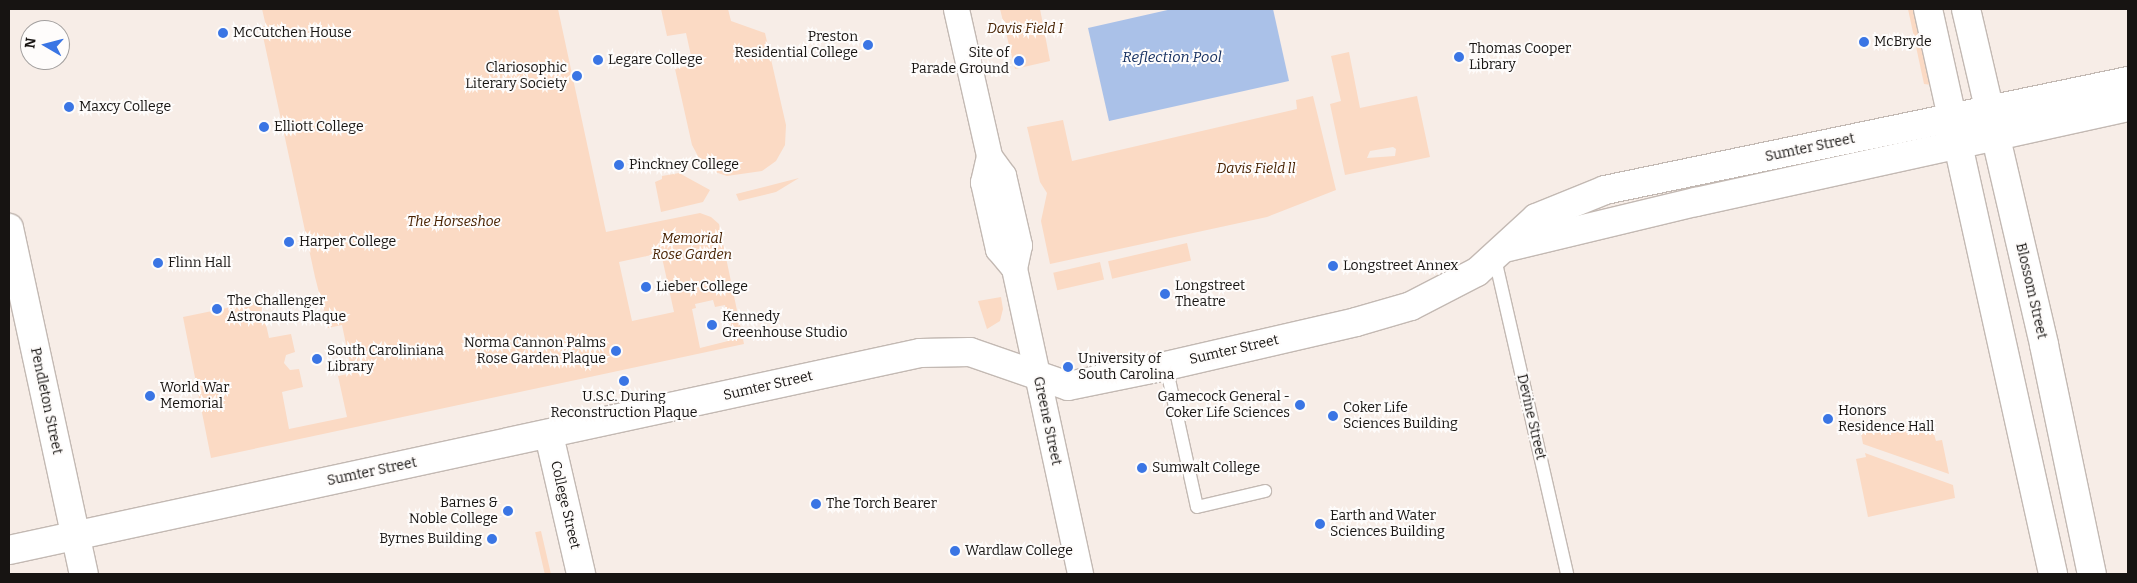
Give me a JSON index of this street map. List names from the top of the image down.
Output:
{
  "streets": {
    "street": [
      "Sumter Street",
      "Blossom Street",
      "Pendleton Street",
      "Greene Street",
      "College Street"
    ],
    "lane": ["Devine Street"]
  },
  "crossings": [
    ["Sumter Street", "Blossom Street"],
    ["Sumter Street", "Pendleton Street"],
    ["Sumter Street", "Devine Street"],
    ["Sumter Street", "Greene Street"],
    ["Sumter Street", "College Street"]
  ],
  "water": ["Reflection Pool"],
  "parks": [
    "Davis Field I",
    "Davis Field ll",
    "The Horseshoe",
    "Memorial Rose Garden"
  ],
  "places": [
    "McCutchen House",
    "McBryde",
    "Preston Residential College",
    "Thomas Cooper Library",
    "Legare College",
    "Site of Parade Ground",
    "Clariosophic Literary Society",
    "Maxcy College",
    "Elliott College",
    "Pinckney College",
    "Harper College",
    "Flinn Hall",
    "Longstreet Annex",
    "Lieber College",
    "Longstreet Theatre",
    "The Challenger Astronauts Plaque",
    "Kennedy Greenhouse Studio",
    "Norma Cannon Palms Rose Garden Plaque",
    "South Caroliniana Library",
    "University of South Carolina",
    "U.S.C. During Reconstruction Plaque",
    "World War Memorial",
    "Gamecock General - Coker Life Sciences",
    "Coker Life Sciences Building",
    "Honors Residence Hall",
    "Sumwalt College",
    "The Torch Bearer",
    "Barnes & Noble College",
    "Earth and Water Sciences Building",
    "Byrnes Building",
    "Wardlaw College"
  ],
  "north": "left"
}
